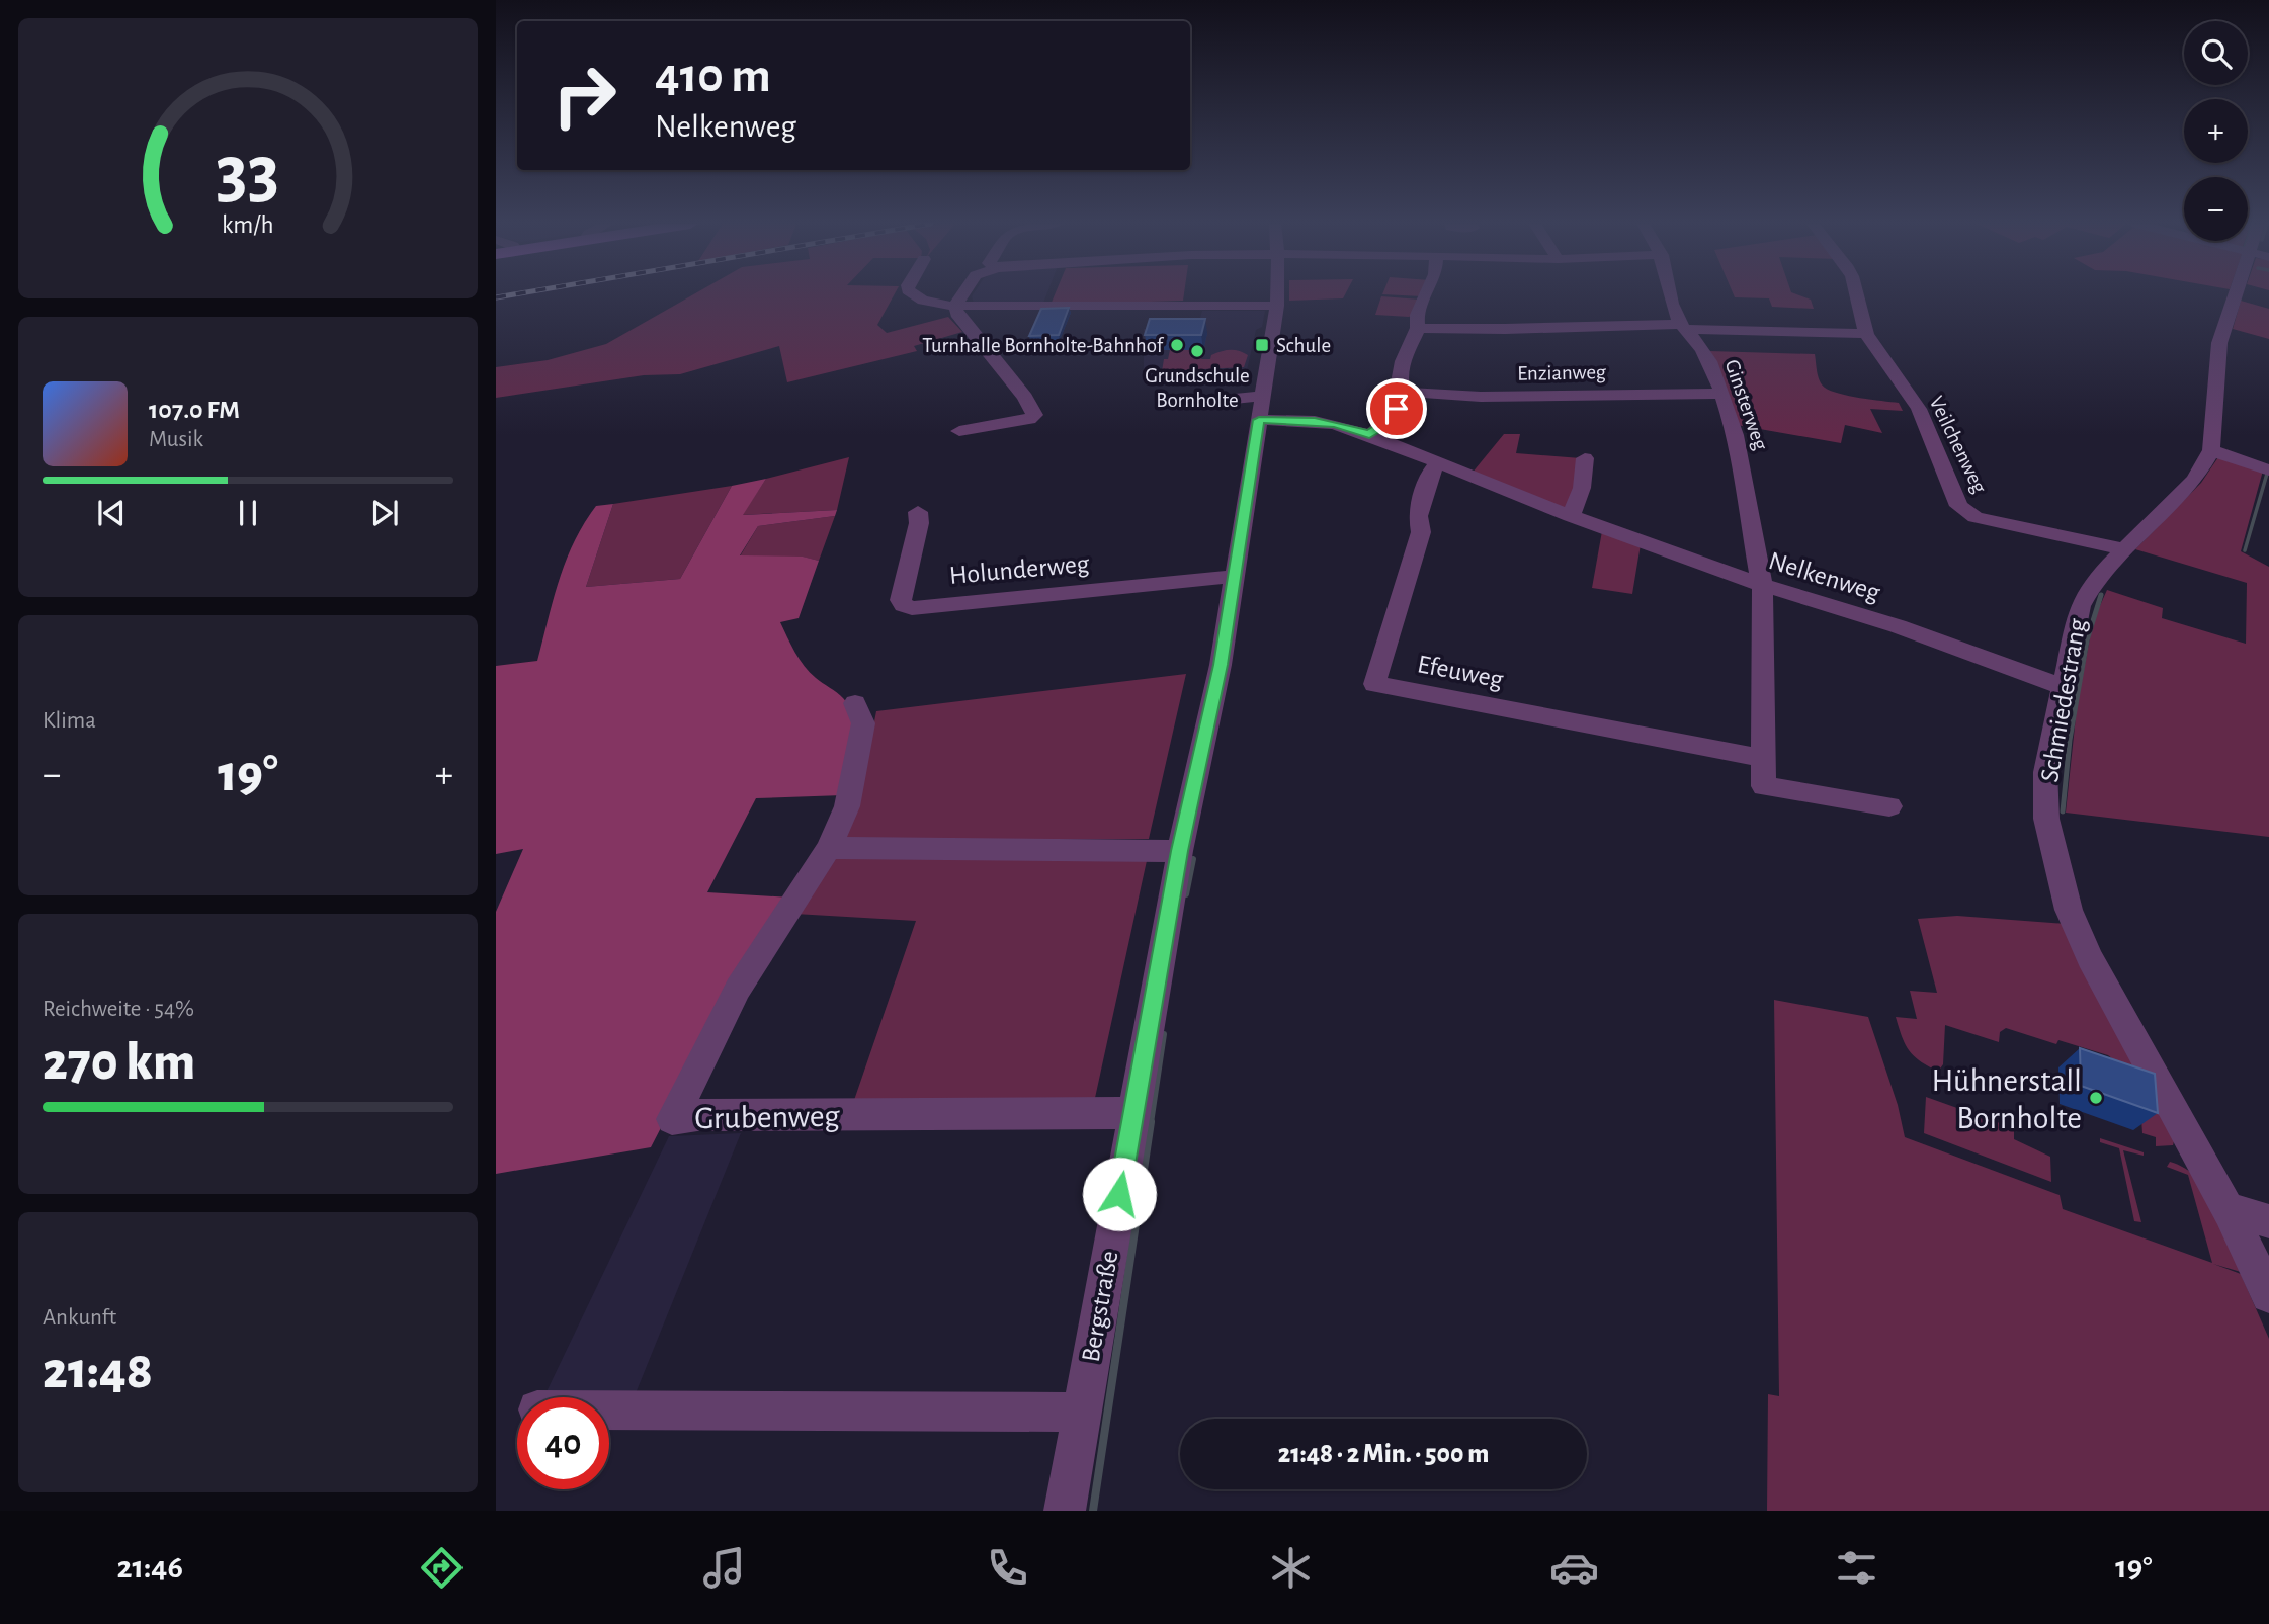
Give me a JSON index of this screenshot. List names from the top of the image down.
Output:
{
  "streets": {
    "street": [
      "Enzianweg",
      "Ginsterweg",
      "Veilchenweg",
      "Holunderweg",
      "Nelkenweg",
      "Efeuweg",
      "Schmiedestrang",
      "Grubenweg",
      "Bergstraße"
    ]
  },
  "crossings": [
    ["Enzianweg", "Ginsterweg"],
    ["Ginsterweg", "Veilchenweg"],
    ["Ginsterweg", "Nelkenweg"],
    ["Veilchenweg", "Schmiedestrang"],
    ["Holunderweg", "Bergstraße"],
    ["Nelkenweg", "Efeuweg"],
    ["Nelkenweg", "Schmiedestrang"],
    ["Nelkenweg", "Bergstraße"],
    ["Grubenweg", "Bergstraße"]
  ],
  "places": {
    "other": ["Turnhalle Bornholte-Bahnhof", "Grundschule Bornholte", "Hühnerstall Bornholte"],
    "transit": ["Schule"]
  },
  "page": {
    "map_buttons": ["+", "−"],
    "turn": ["410 m", "Nelkenweg"],
    "song": ["107.0 FM", "Musik"],
    "tile": [
      "Klima",
      ["Reichweite · 54%", "270 km"],
      ["Ankunft", "21:48"]
    ],
    "heat": ["−", "19°", "+"],
    "limit": "40",
    "trip": "21:48 · 2 Min. · 500 m",
    "tabs": ["21:46", "19°"],
    "gauge": ["33", "km/h"]
  }
}
